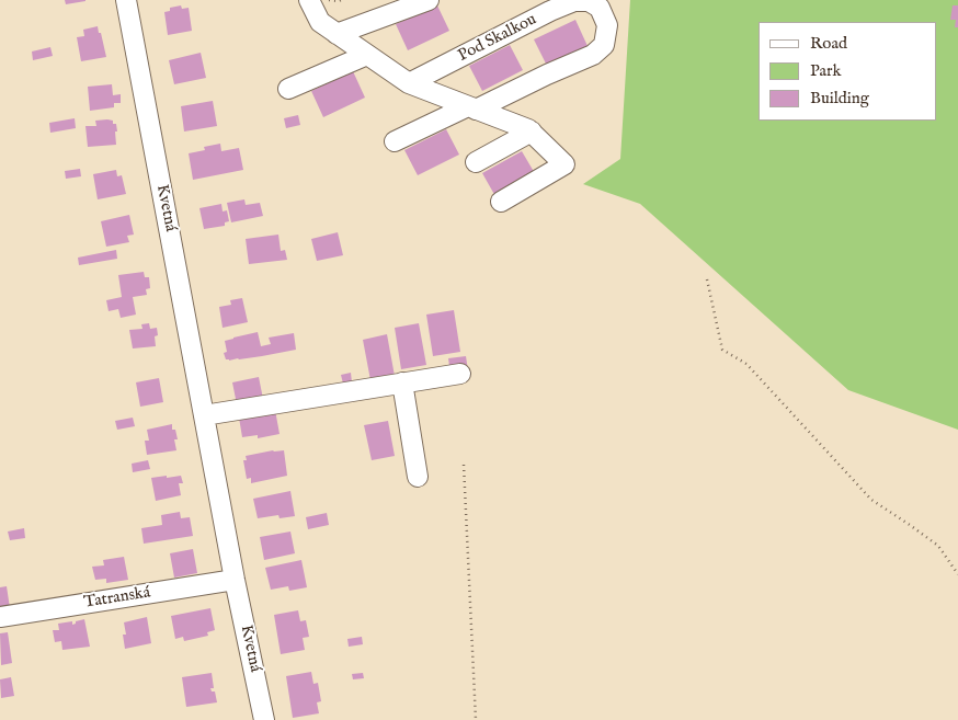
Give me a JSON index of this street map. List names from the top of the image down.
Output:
{
  "streets": {
    "street": ["Pod Skalkou", "Kvetná", "Tatranská"]
  },
  "crossings": [
    ["Kvetná", "Tatranská"]
  ],
  "legend": ["Road", "Park", "Building"]
}
